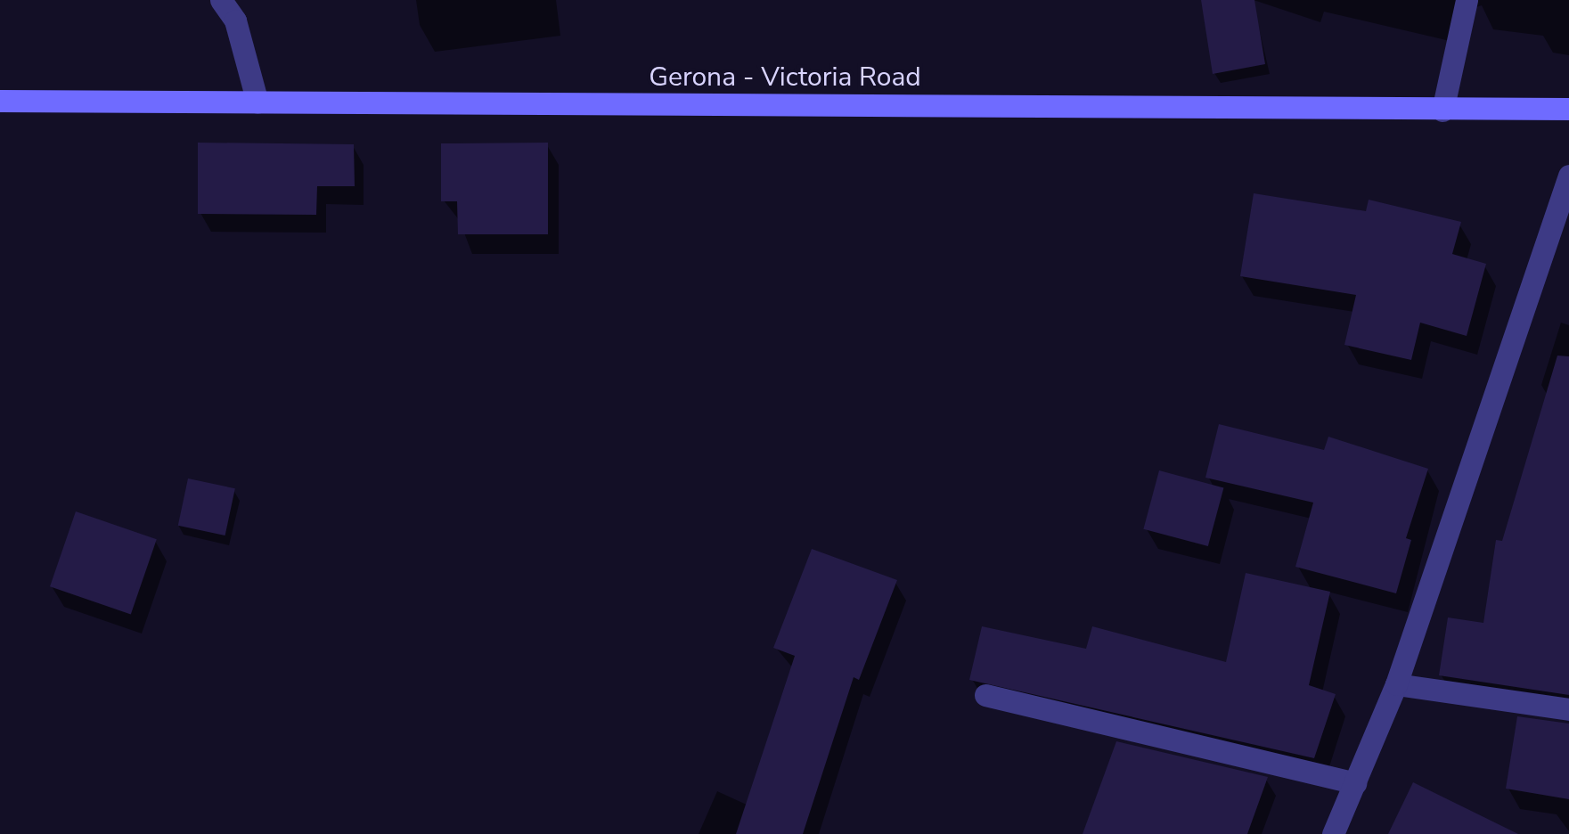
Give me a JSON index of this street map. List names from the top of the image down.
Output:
{
  "streets": {
    "main road": ["Gerona - Victoria Road"]
  }
}
